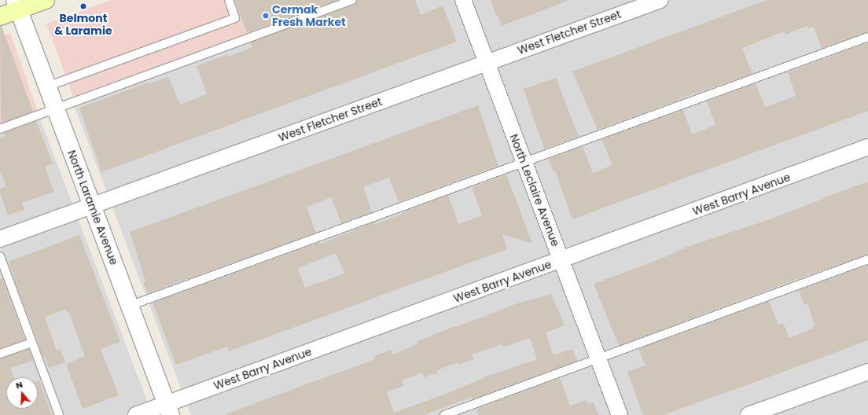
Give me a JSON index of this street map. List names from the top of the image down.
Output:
{
  "streets": {
    "street": [
      "West Fletcher Street",
      "North Leclaire Avenue",
      "West Barry Avenue",
      "North Laramie Avenue"
    ]
  },
  "crossings": [
    ["West Fletcher Street", "North Leclaire Avenue"],
    ["West Fletcher Street", "North Laramie Avenue"],
    ["North Leclaire Avenue", "West Barry Avenue"],
    ["West Barry Avenue", "North Laramie Avenue"]
  ],
  "places": ["Belmont & Laramie", "Cermak Fresh Market"],
  "north": "top"
}
